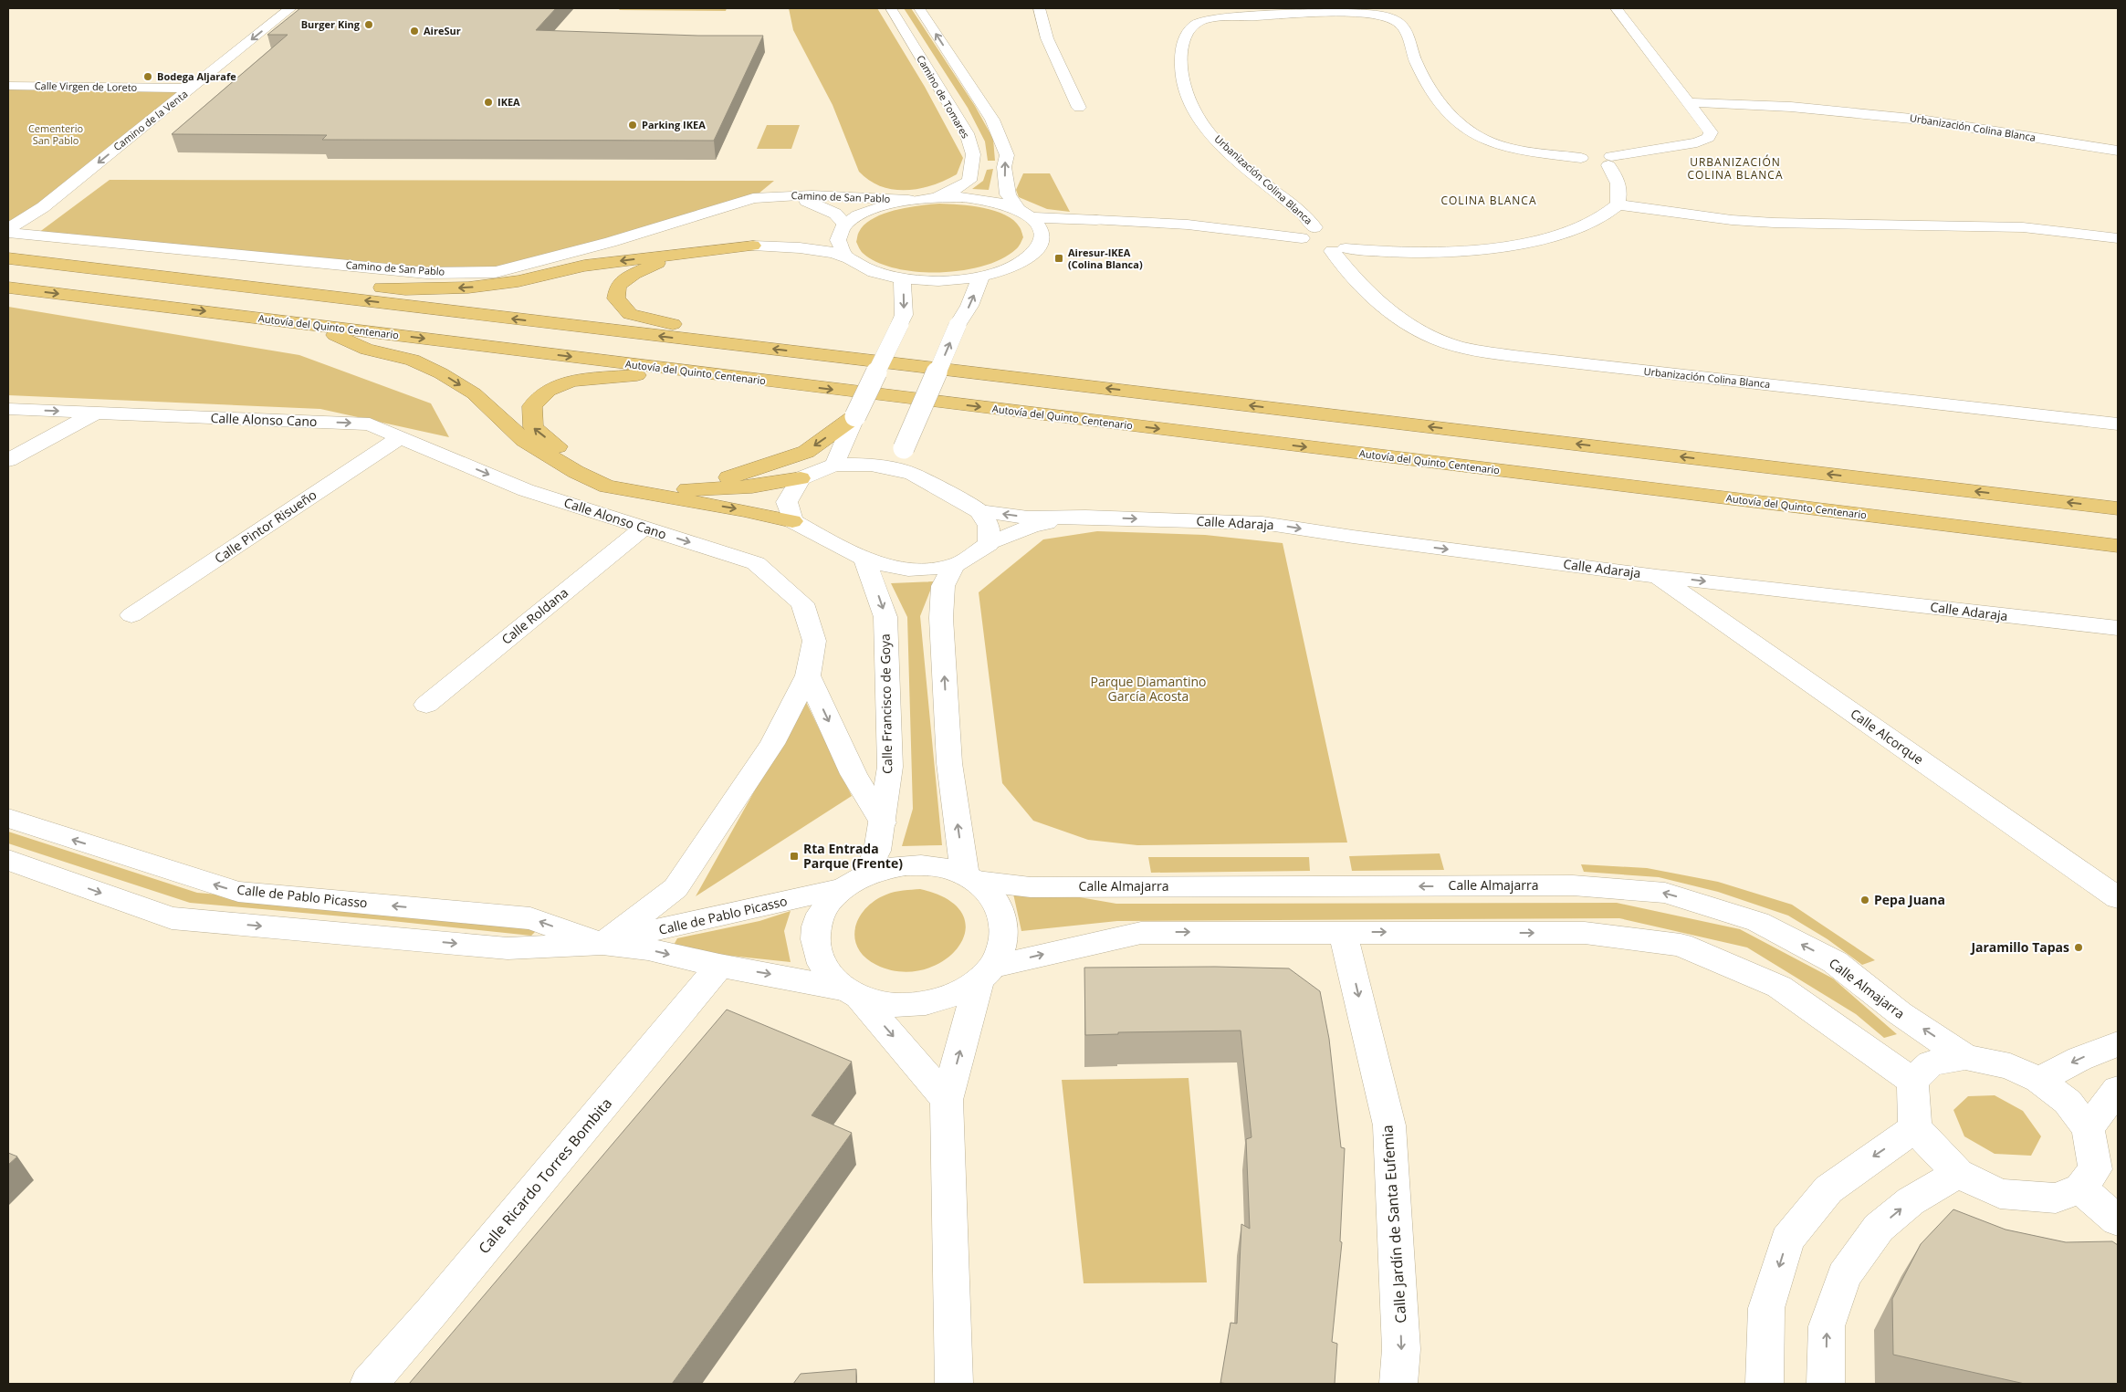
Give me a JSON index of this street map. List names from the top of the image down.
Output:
{
  "streets": {
    "highway": ["Autovía del Quinto Centenario"],
    "street": [
      "Calle Virgen de Loreto",
      "Camino de Tomares",
      "Camino de la Venta",
      "Urbanización Colina Blanca",
      "Camino de San Pablo",
      "Calle Alonso Cano",
      "Calle Adaraja",
      "Calle Pintor Risueño",
      "Calle Roldana",
      "Calle Francisco de Goya",
      "Calle Alcorque",
      "Calle Almajarra",
      "Calle de Pablo Picasso",
      "Calle Ricardo Torres Bombita",
      "Calle Jardín de Santa Eufemia"
    ]
  },
  "crossings": [
    ["Calle Virgen de Loreto", "Camino de la Venta"],
    ["Camino de Tomares", "Urbanización Colina Blanca"],
    ["Calle Alonso Cano", "Calle Pintor Risueño"],
    ["Calle Alonso Cano", "Calle Roldana"],
    ["Calle Alonso Cano", "Calle de Pablo Picasso"],
    ["Calle Adaraja", "Calle Alcorque"],
    ["Calle Francisco de Goya", "Calle Almajarra"],
    ["Calle Francisco de Goya", "Calle de Pablo Picasso"],
    ["Calle Almajarra", "Calle de Pablo Picasso"],
    ["Calle de Pablo Picasso", "Calle Ricardo Torres Bombita"]
  ],
  "one_way": ["Camino de la Venta", "Calle Adaraja", "Calle Jardín de Santa Eufemia"],
  "districts": ["URBANIZACIÓN COLINA BLANCA", "COLINA BLANCA"],
  "parks": ["Cementerio San Pablo", "Parque Diamantino García Acosta"],
  "places": {
    "other": [
      "Burger King",
      "AireSur",
      "Bodega Aljarafe",
      "IKEA",
      "Parking IKEA",
      "Pepa Juana",
      "Jaramillo Tapas"
    ],
    "transit": ["Airesur-IKEA (Colina Blanca)", "Rta Entrada Parque (Frente)"]
  }
}
